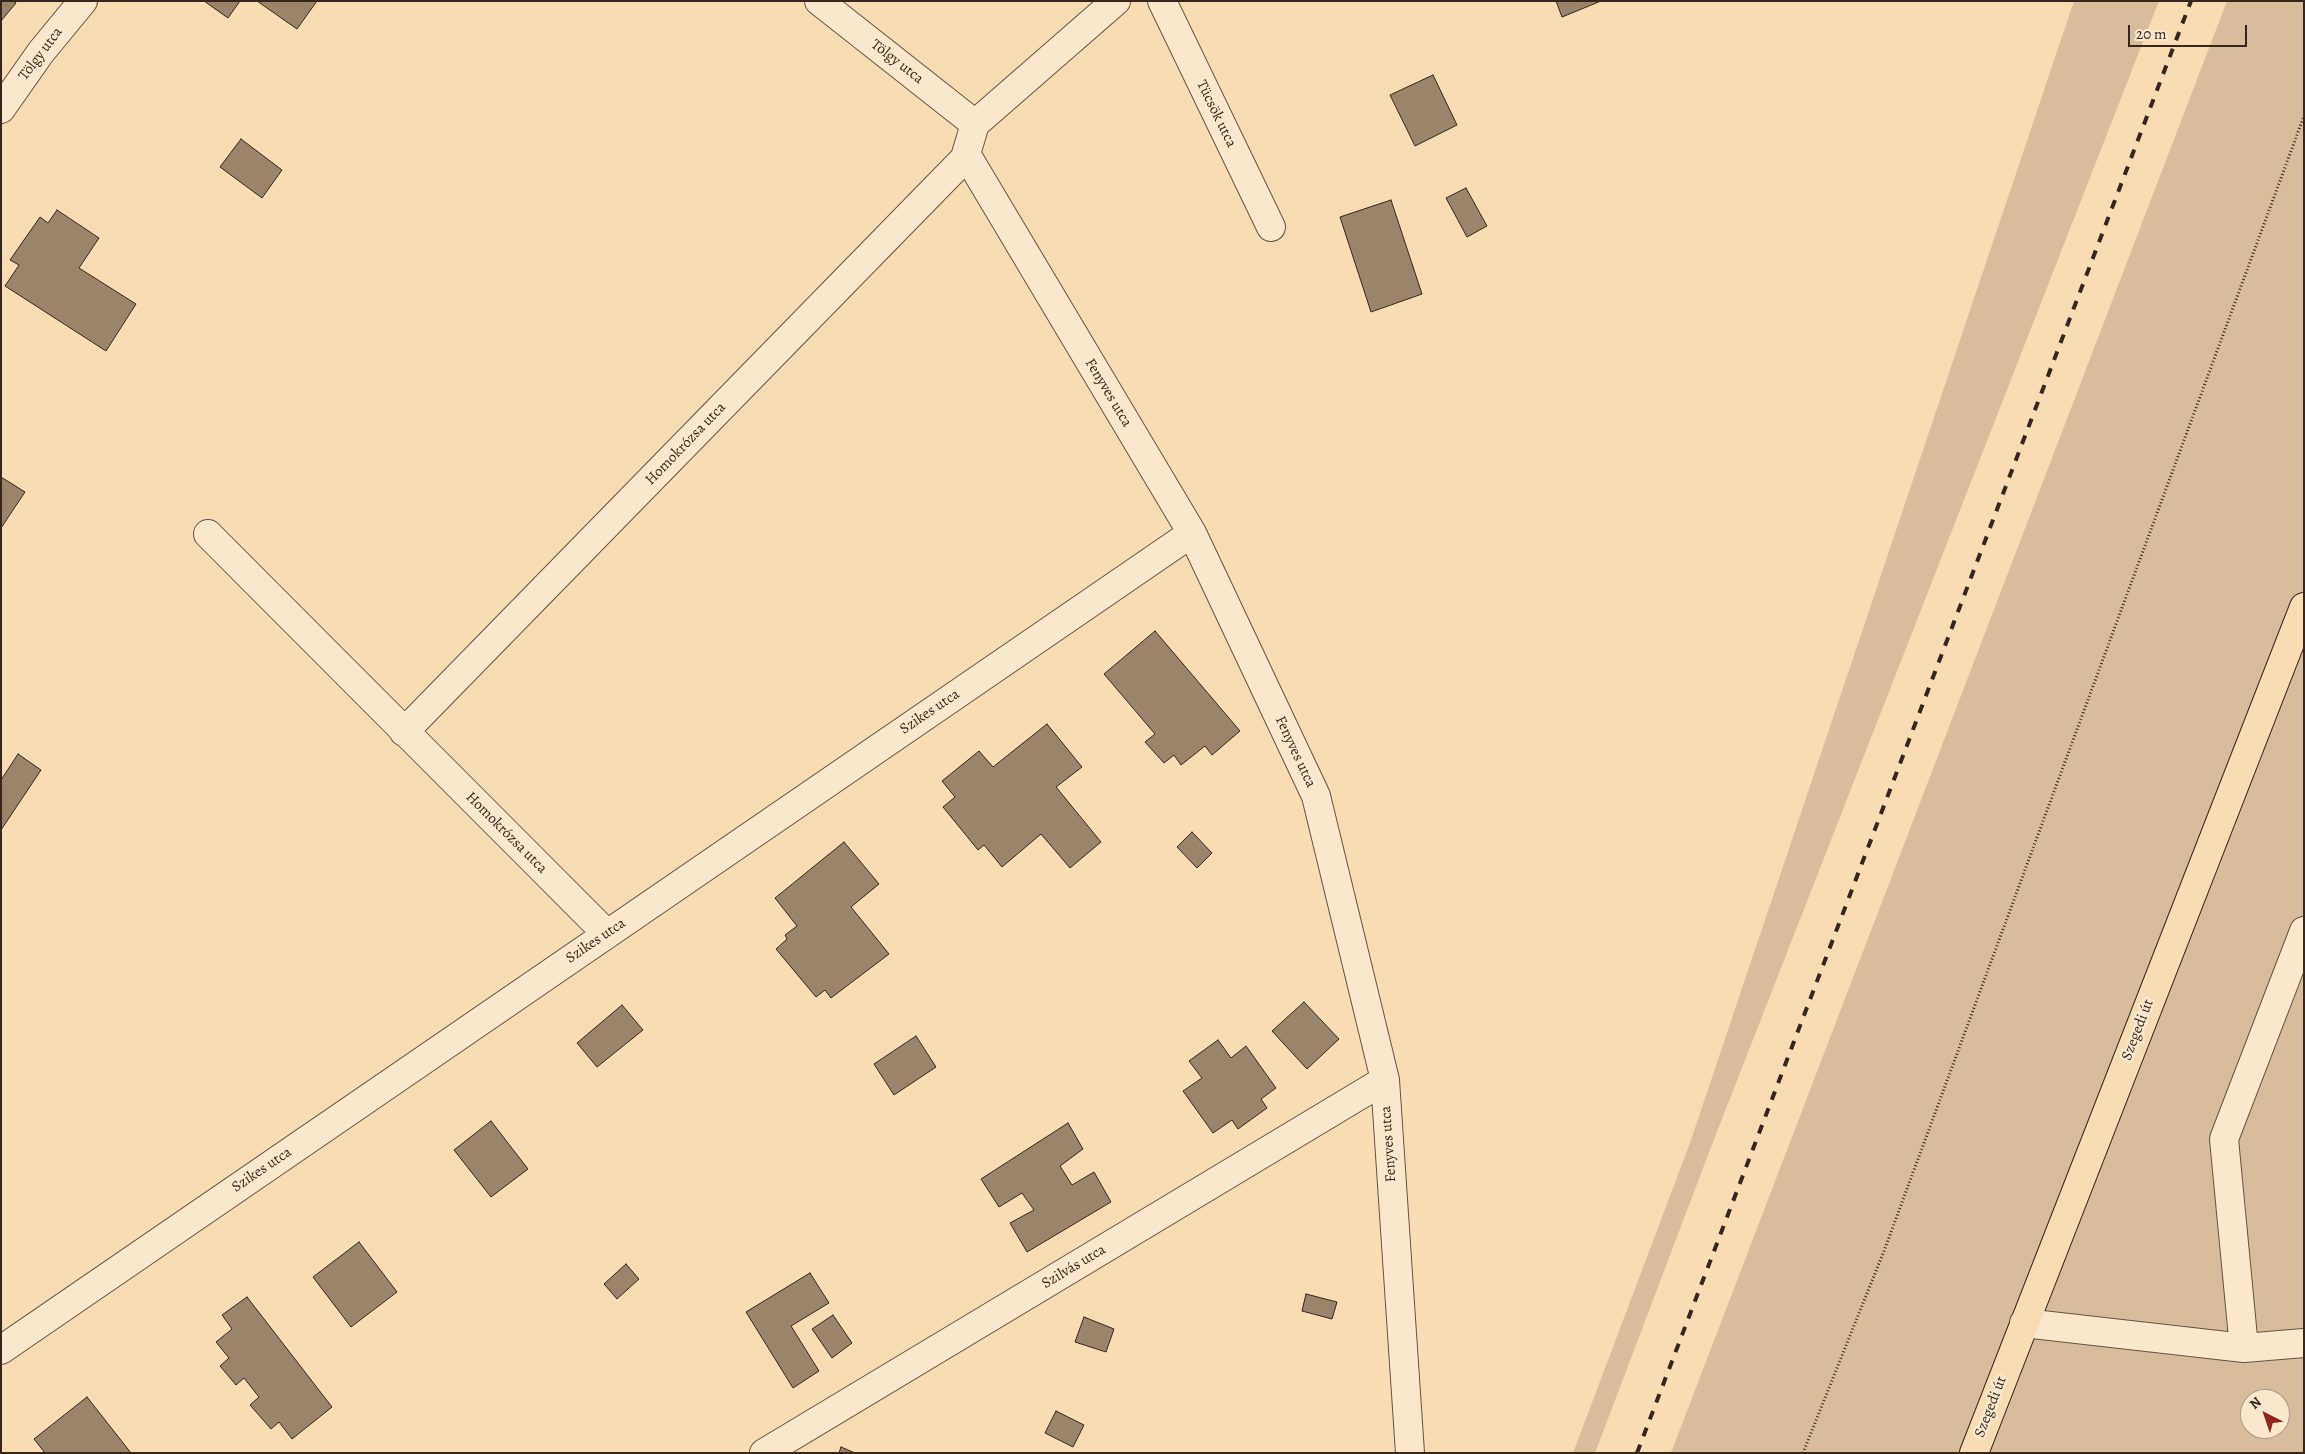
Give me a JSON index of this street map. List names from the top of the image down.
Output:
{
  "streets": {
    "main road": ["Szegedi út"],
    "street": [
      "Tölgy utca",
      "Tücsök utca",
      "Fenyves utca",
      "Homokrózsa utca",
      "Szikes utca",
      "Szilvás utca"
    ]
  },
  "crossings": [
    ["Fenyves utca", "Homokrózsa utca"],
    ["Fenyves utca", "Szikes utca"],
    ["Fenyves utca", "Szilvás utca"],
    ["Homokrózsa utca", "Szikes utca"]
  ],
  "scale_bar": "20 m",
  "north": "top left"
}
